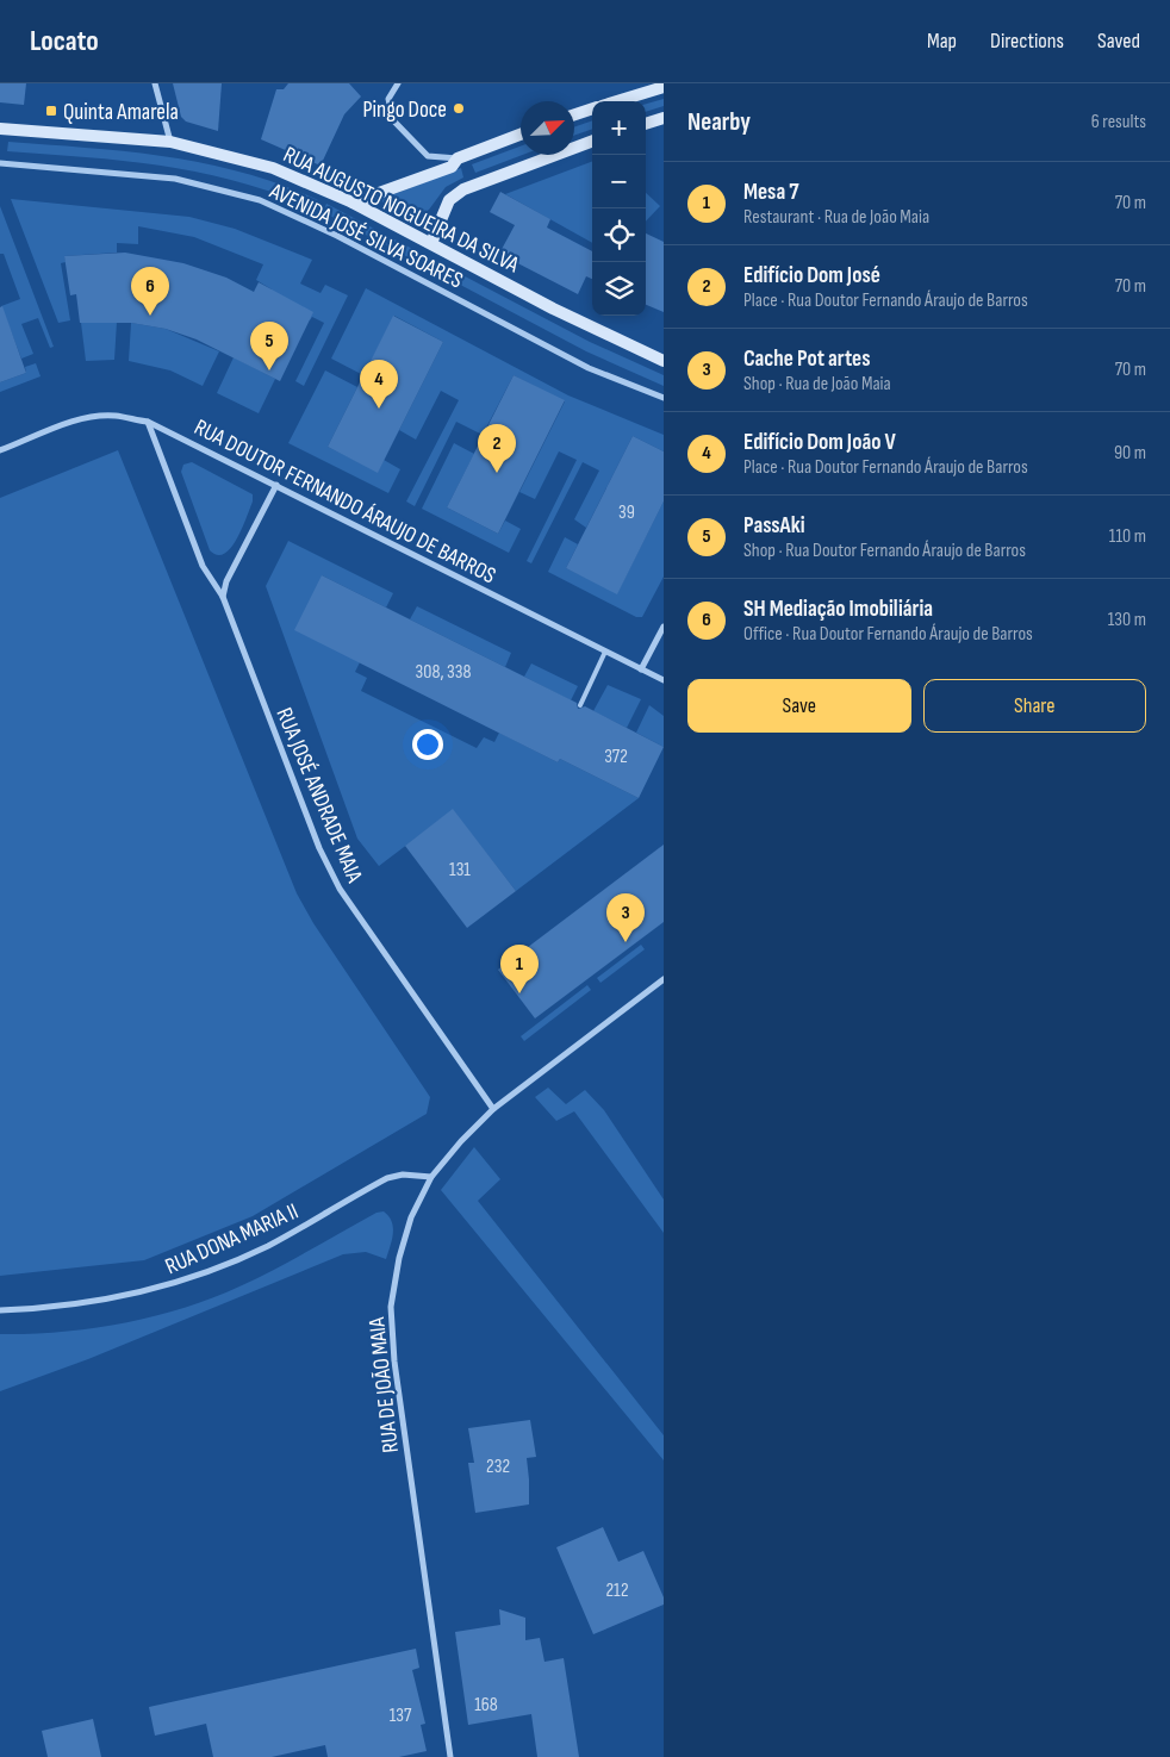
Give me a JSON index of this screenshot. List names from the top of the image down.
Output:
{
  "streets": {
    "main road": ["RUA AUGUSTO NOGUEIRA DA SILVA"],
    "street": [
      "AVENIDA JOSÉ SILVA SOARES",
      "RUA DOUTOR FERNANDO ÁRAUJO DE BARROS",
      "RUA JOSÉ ANDRADE MAIA",
      "RUA DONA MARIA II",
      "RUA DE JOÃO MAIA"
    ]
  },
  "crossings": [
    ["RUA DOUTOR FERNANDO ÁRAUJO DE BARROS", "RUA JOSÉ ANDRADE MAIA"],
    ["RUA JOSÉ ANDRADE MAIA", "RUA DE JOÃO MAIA"],
    ["RUA DONA MARIA II", "RUA DE JOÃO MAIA"]
  ],
  "places": {
    "other": ["Pingo Doce"],
    "transit": ["Quinta Amarela"]
  },
  "house_numbers": [
    "39",
    "308, 338",
    "372",
    "131",
    "232",
    "212",
    "168",
    "137"
  ],
  "north": "top right",
  "page": {
    "header": "Locato",
    "nav": ["Map", "Directions", "Saved"],
    "heading": ["Nearby", "6 results"],
    "map_buttons": ["+", "−"],
    "list": [
      {
        "mark": "1",
        "name": "Mesa 7",
        "note": "Restaurant · Rua de João Maia",
        "value": "70 m"
      },
      {
        "mark": "2",
        "name": "Edifício Dom José",
        "note": "Place · Rua Doutor Fernando Áraujo de Barros",
        "value": "70 m"
      },
      {
        "mark": "3",
        "name": "Cache Pot artes",
        "note": "Shop · Rua de João Maia",
        "value": "70 m"
      },
      {
        "mark": "4",
        "name": "Edifício Dom João V",
        "note": "Place · Rua Doutor Fernando Áraujo de Barros",
        "value": "90 m"
      },
      {
        "mark": "5",
        "name": "PassAki",
        "note": "Shop · Rua Doutor Fernando Áraujo de Barros",
        "value": "110 m"
      },
      {
        "mark": "6",
        "name": "SH Mediação Imobiliária",
        "note": "Office · Rua Doutor Fernando Áraujo de Barros",
        "value": "130 m"
      }
    ],
    "pins": [
      "6",
      "5",
      "4",
      "2",
      "3",
      "1"
    ],
    "buttons": ["Save", "Share"]
  }
}
